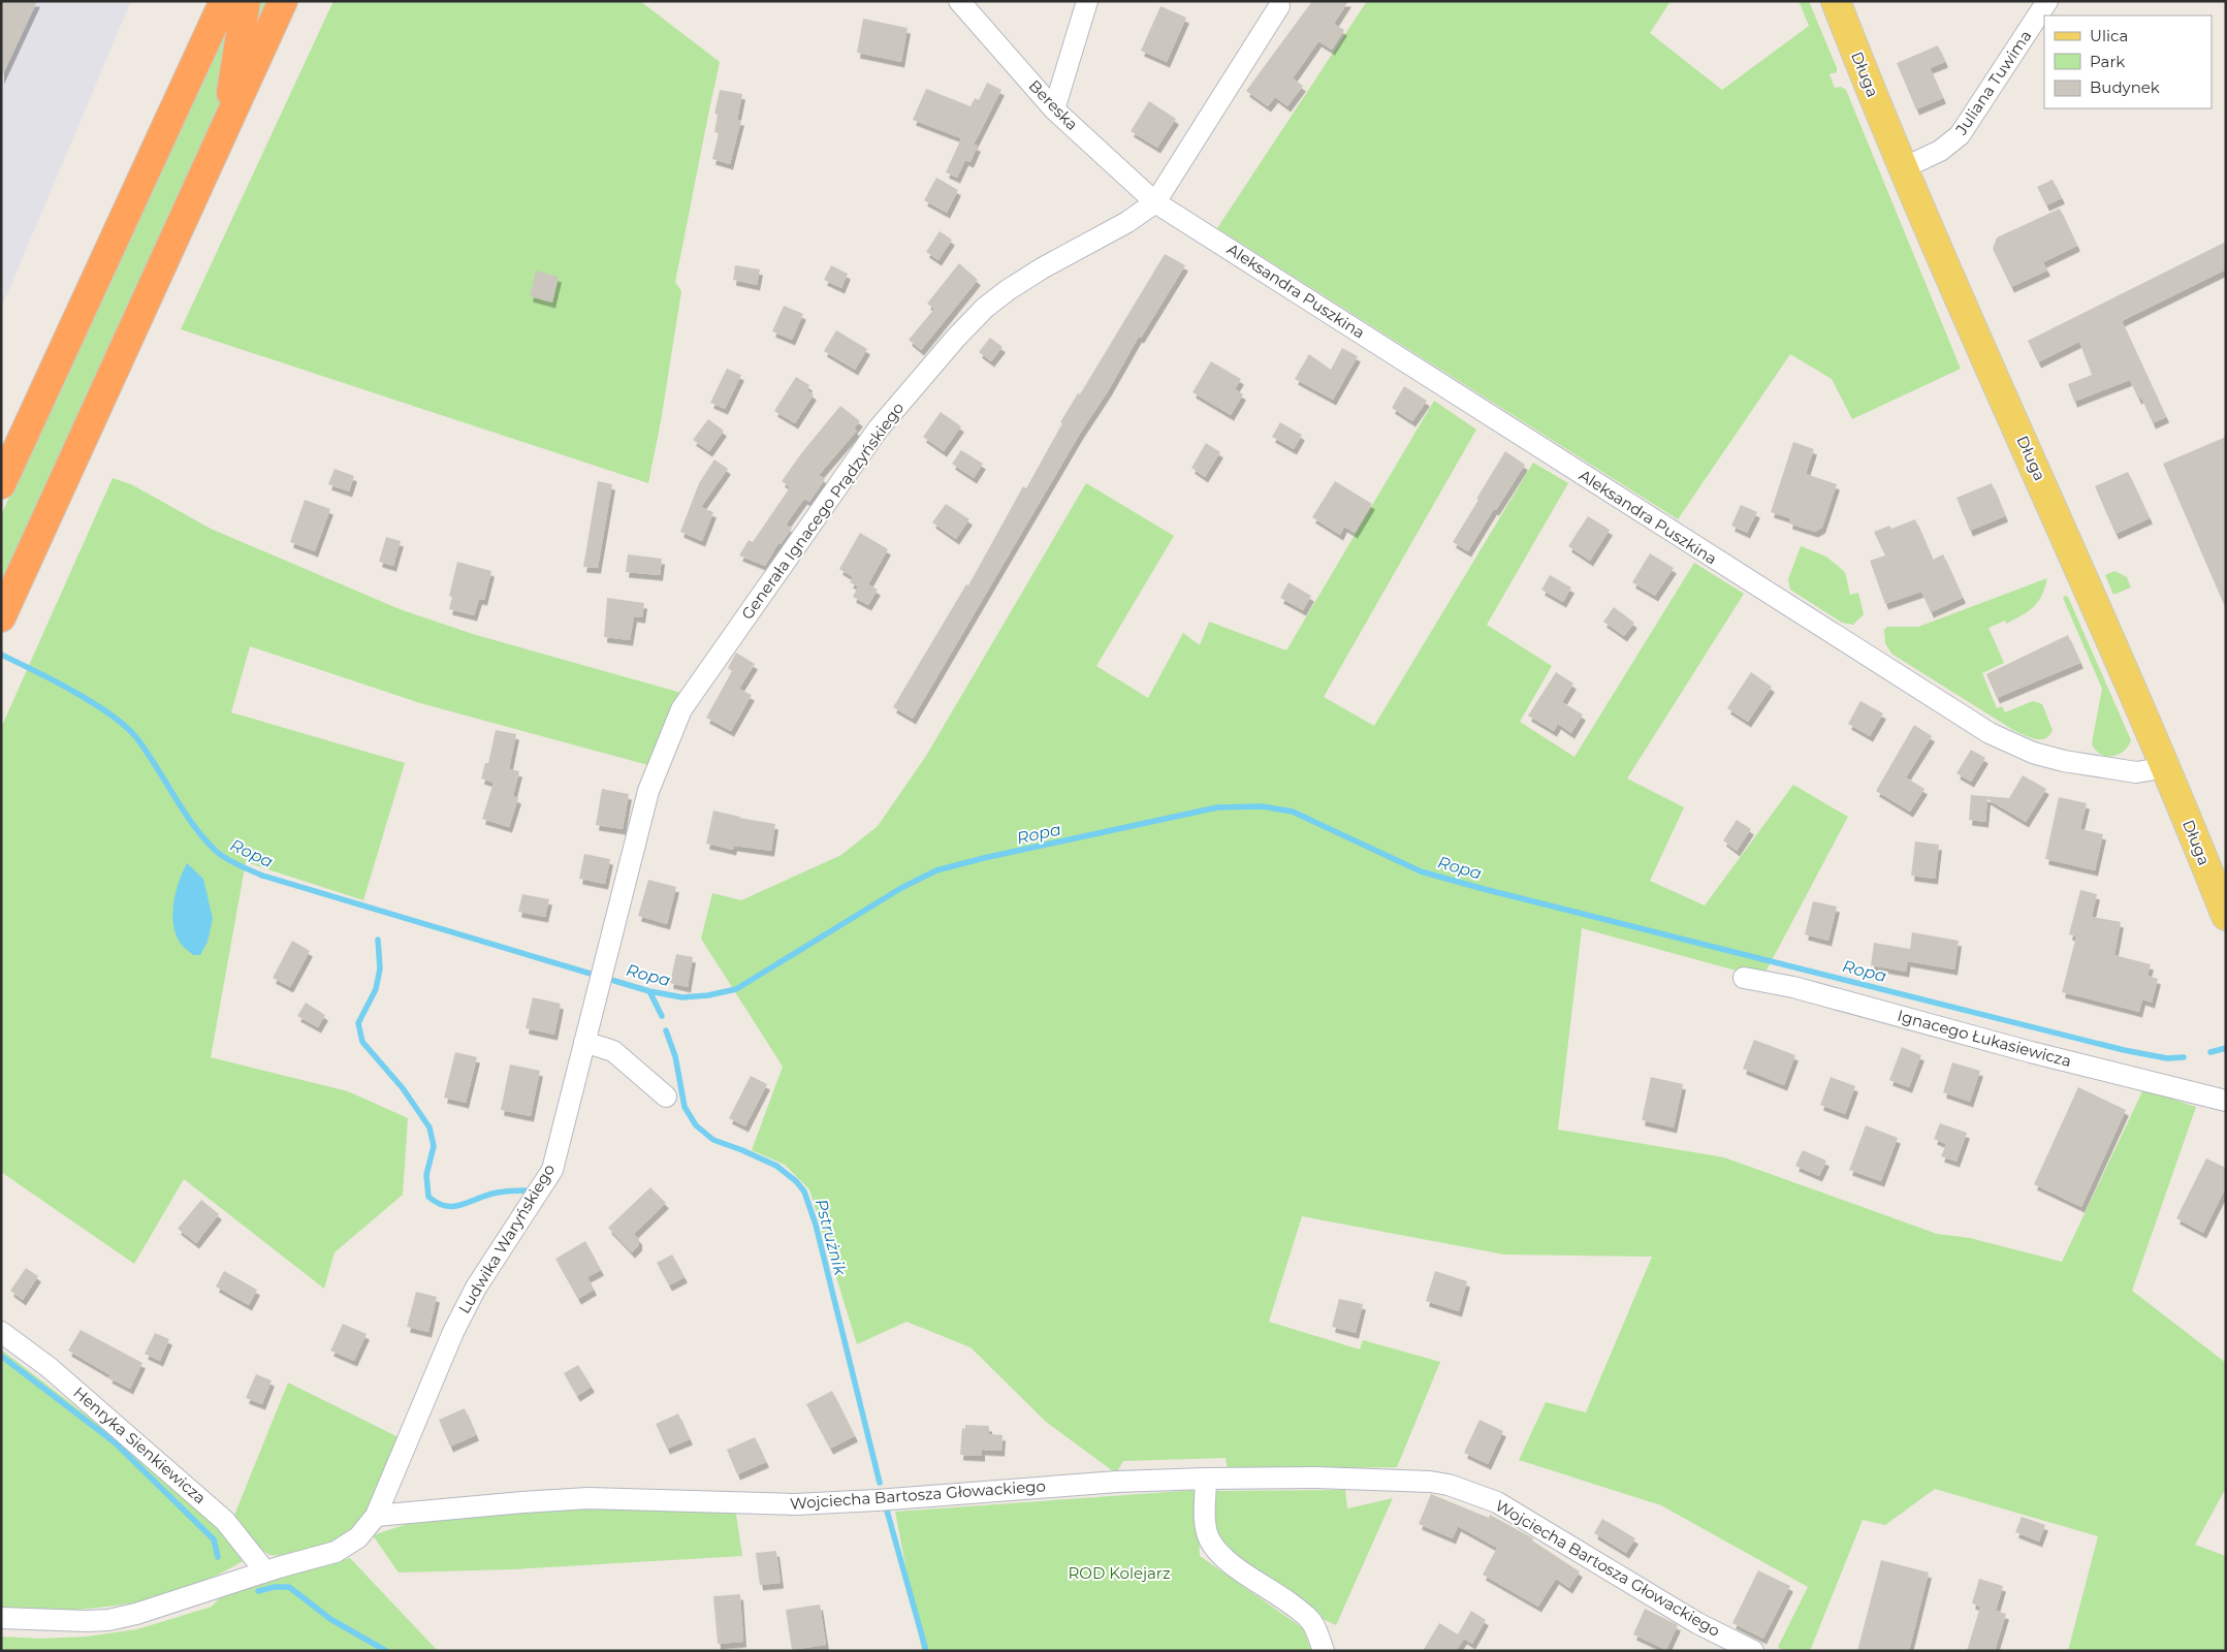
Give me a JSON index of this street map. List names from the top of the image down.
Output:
{
  "streets": {
    "main road": ["Długa"],
    "street": [
      "Juliana Tuwima",
      "Bereska",
      "Aleksandra Puszkina",
      "Generała Ignacego Prądzyńskiego",
      "Ignacego Łukasiewicza",
      "Ludwika Waryńskiego",
      "Henryka Sienkiewicza",
      "Wojciecha Bartosza Głowackiego"
    ]
  },
  "crossings": [
    ["Długa", "Juliana Tuwima"],
    ["Długa", "Aleksandra Puszkina"],
    ["Bereska", "Aleksandra Puszkina"],
    ["Bereska", "Generała Ignacego Prądzyńskiego"],
    ["Aleksandra Puszkina", "Generała Ignacego Prądzyńskiego"],
    ["Generała Ignacego Prądzyńskiego", "Ludwika Waryńskiego"],
    ["Ludwika Waryńskiego", "Wojciecha Bartosza Głowackiego"]
  ],
  "water": ["Ropa", "Pstrużnik"],
  "parks": ["ROD Kolejarz"],
  "legend": ["Ulica", "Park", "Budynek"]
}
